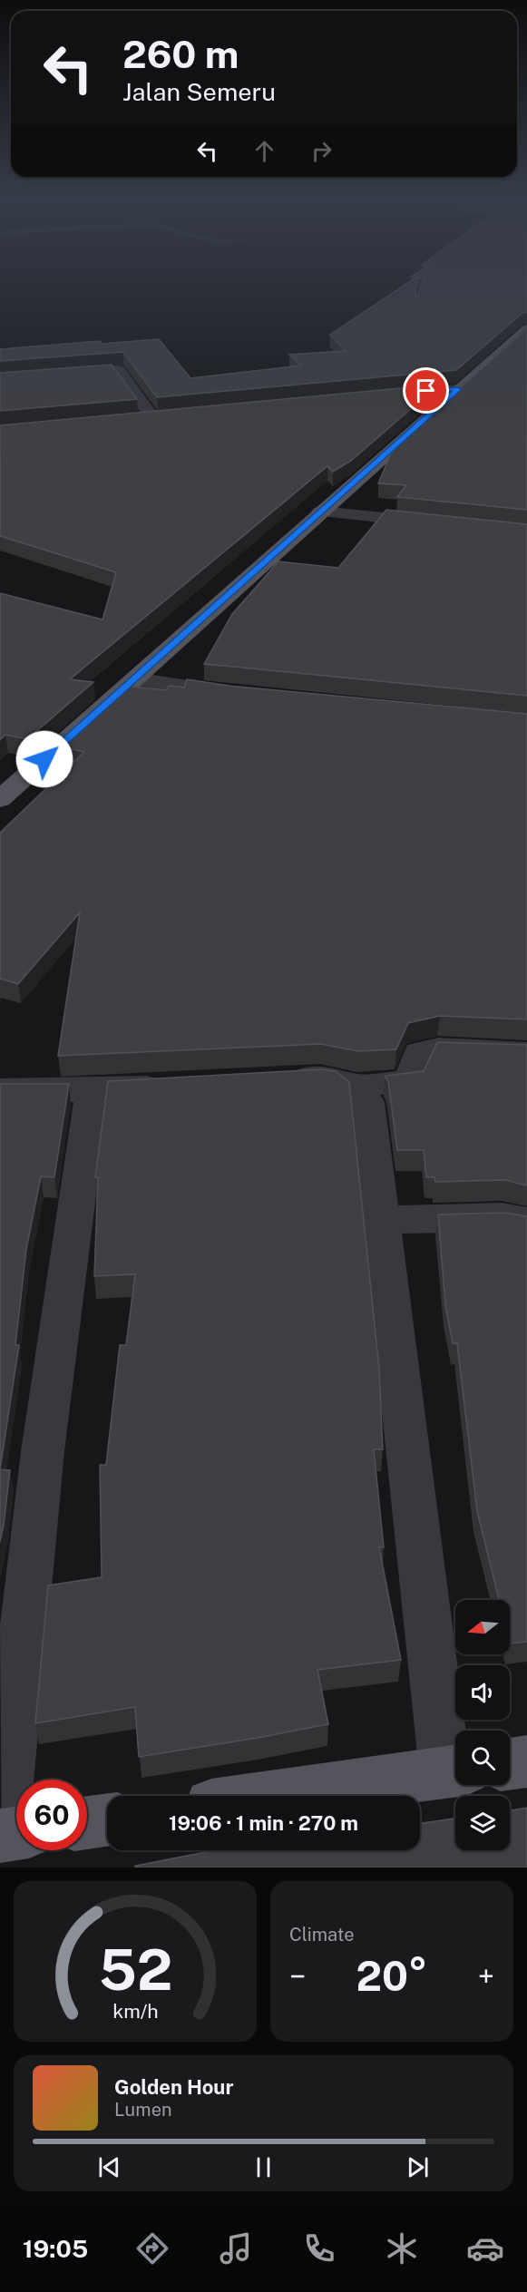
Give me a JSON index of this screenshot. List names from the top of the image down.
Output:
{
  "north": "left",
  "page": {
    "turn": ["260 m", "Jalan Semeru"],
    "limit": "60",
    "trip": "19:06 · 1 min · 270 m",
    "tile": "Climate",
    "heat": ["−", "20°", "+"],
    "song": ["Golden Hour", "Lumen"],
    "tabs": "19:05",
    "gauge": ["52", "km/h"]
  }
}
